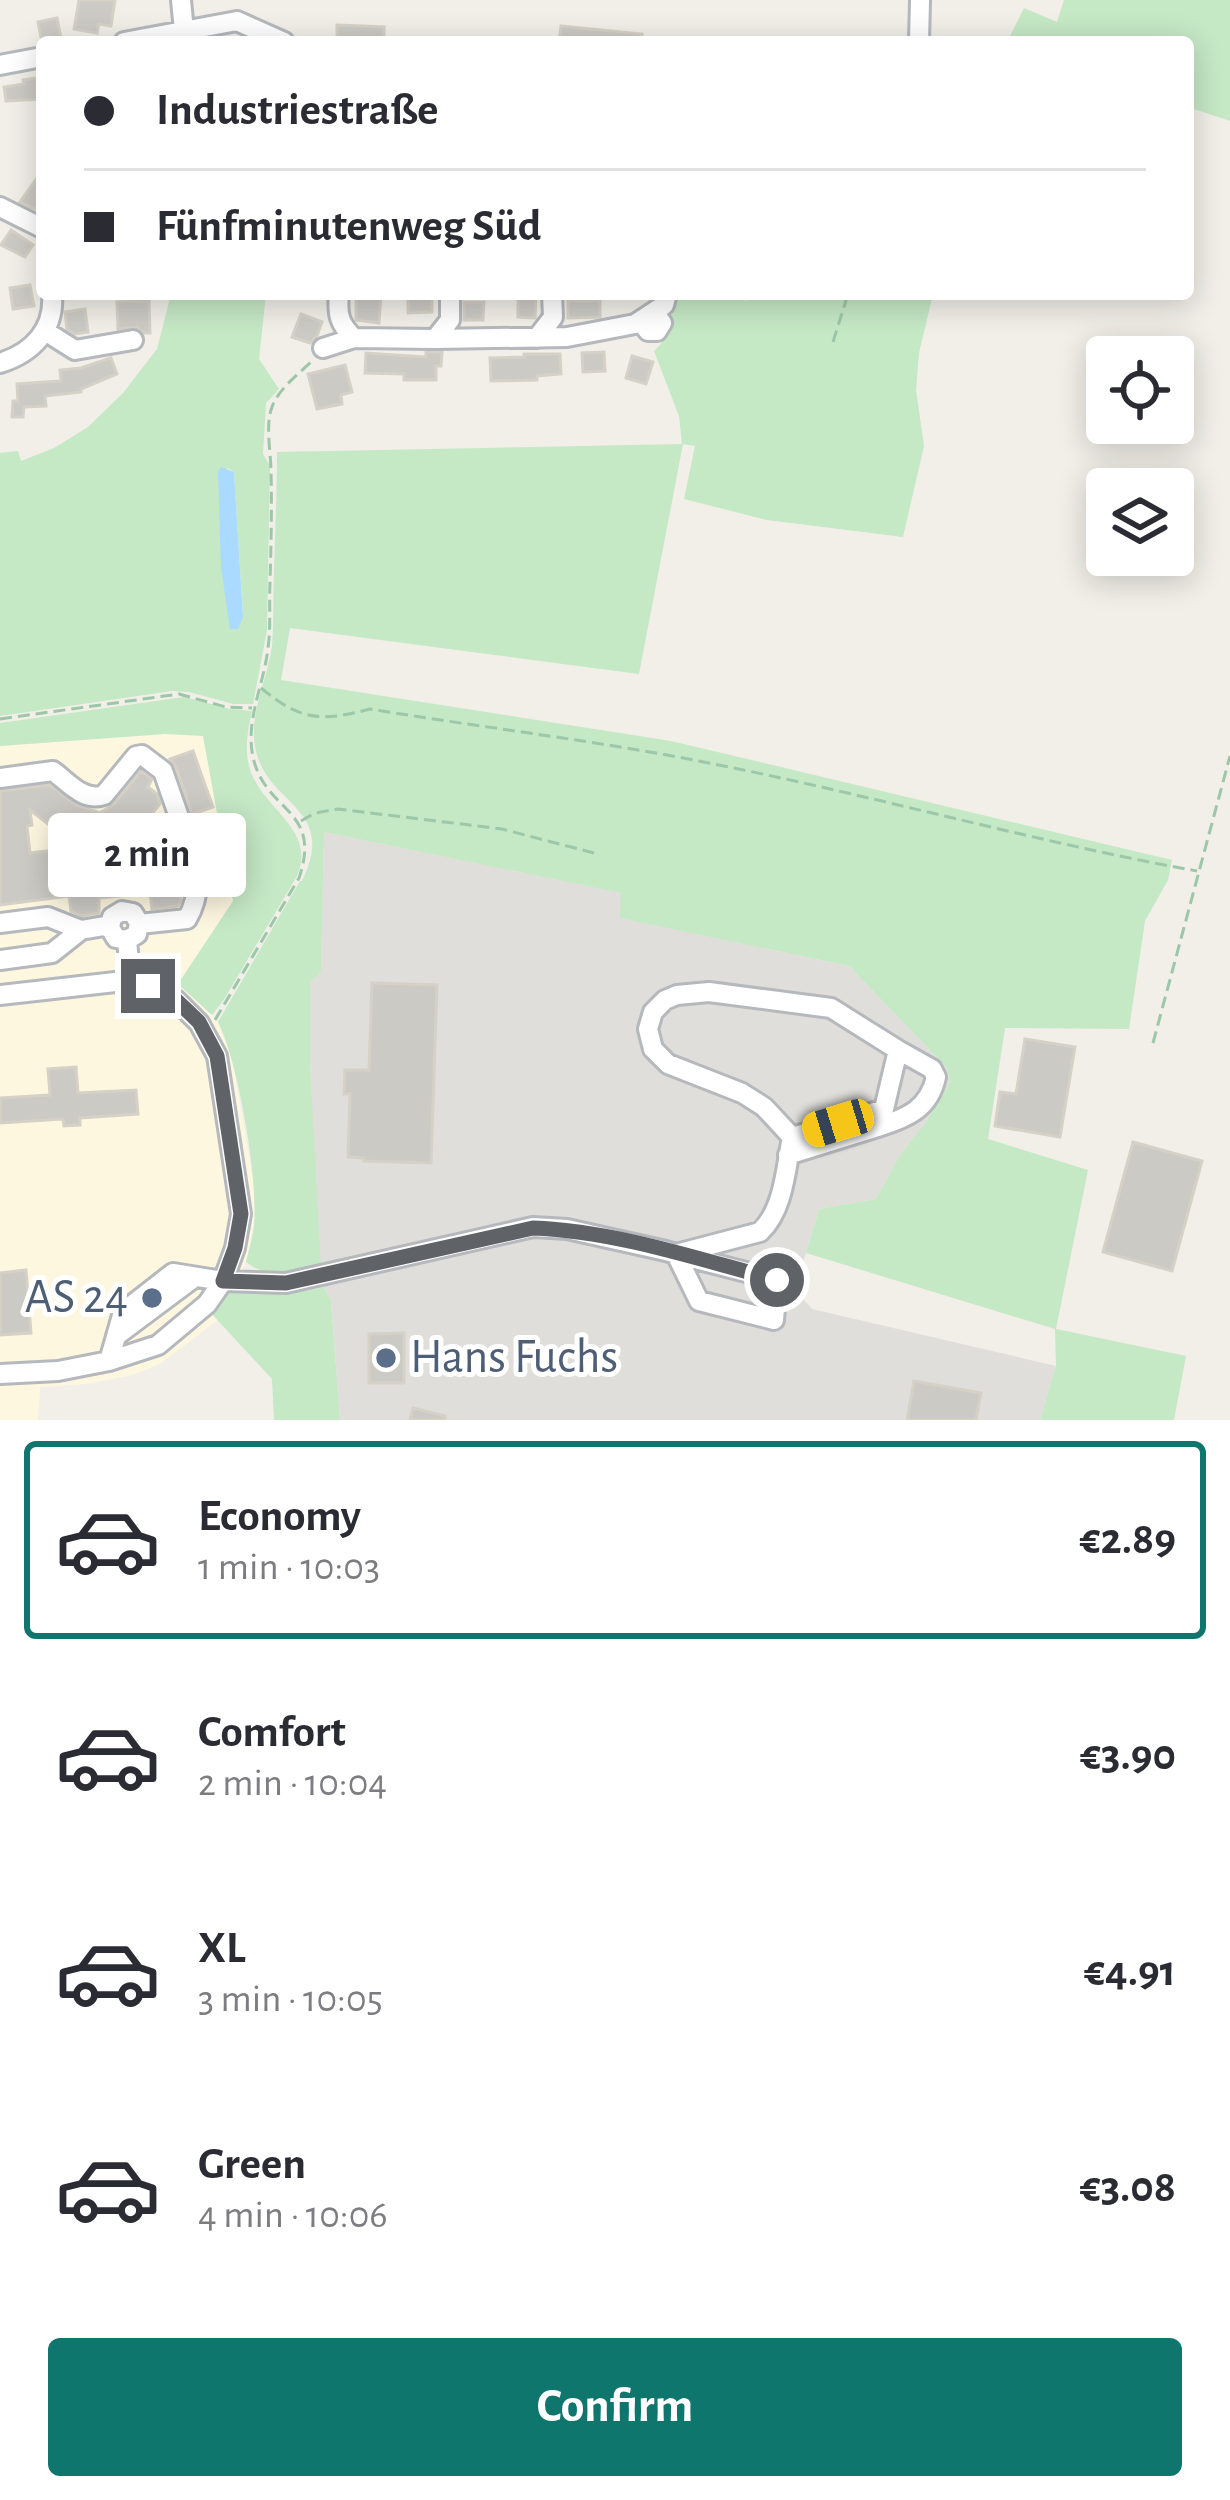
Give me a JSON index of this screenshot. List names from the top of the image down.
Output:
{
  "places": ["AS 24", "Hans Fuchs"],
  "page": {
    "banner": ["Industriestraße", "Fünfminutenweg Süd"],
    "bubble": "2 min",
    "list": [
      {
        "name": "Economy",
        "note": "1 min · 10:03",
        "value": "€2.89"
      },
      {
        "name": "Comfort",
        "note": "2 min · 10:04",
        "value": "€3.90"
      },
      {
        "name": "XL",
        "note": "3 min · 10:05",
        "value": "€4.91"
      },
      {
        "name": "Green",
        "note": "4 min · 10:06",
        "value": "€3.08"
      }
    ],
    "buttons": "Confirm"
  }
}
